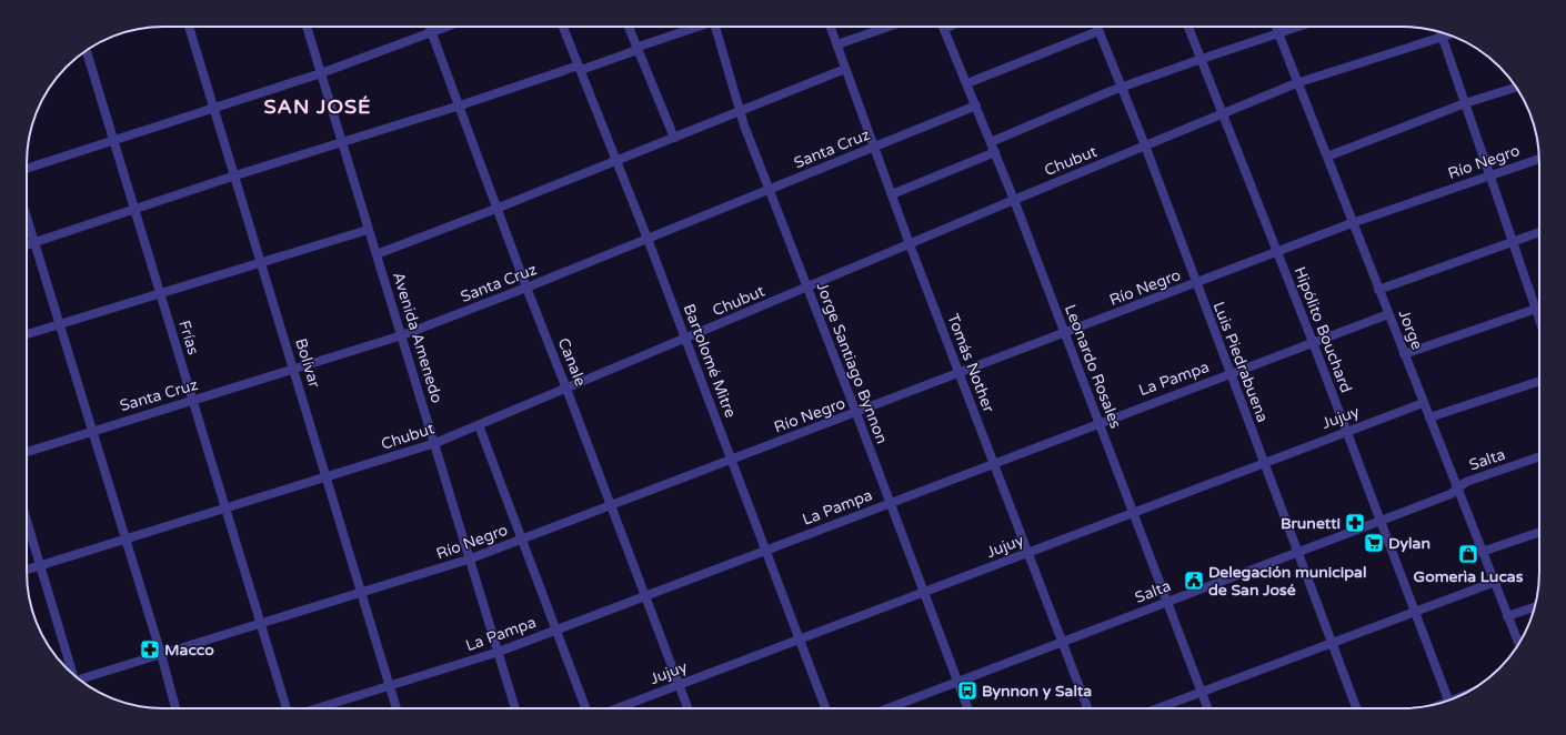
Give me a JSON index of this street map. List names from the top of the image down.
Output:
{
  "streets": {
    "street": [
      "Santa Cruz",
      "Chubut",
      "Río Negro",
      "Hipólito Bouchard",
      "Jorge",
      "Frías",
      "Avenida Amenedo",
      "Bartolomé Mitre",
      "Canale",
      "Luis Piedrabuena",
      "Bolívar",
      "Jorge Santiago Bynnon",
      "Tomás Nother",
      "Leonardo Rosales",
      "La Pampa",
      "Jujuy",
      "Salta"
    ]
  },
  "crossings": [
    ["Santa Cruz", "Frías"],
    ["Santa Cruz", "Avenida Amenedo"],
    ["Santa Cruz", "Bartolomé Mitre"],
    ["Santa Cruz", "Canale"],
    ["Santa Cruz", "Bolívar"],
    ["Santa Cruz", "Jorge Santiago Bynnon"],
    ["Santa Cruz", "Tomás Nother"],
    ["Santa Cruz", "Leonardo Rosales"],
    ["Chubut", "Hipólito Bouchard"],
    ["Chubut", "Jorge"],
    ["Chubut", "Frías"],
    ["Chubut", "Avenida Amenedo"],
    ["Chubut", "Bartolomé Mitre"],
    ["Chubut", "Canale"],
    ["Chubut", "Luis Piedrabuena"],
    ["Chubut", "Bolívar"],
    ["Chubut", "Jorge Santiago Bynnon"],
    ["Chubut", "Tomás Nother"],
    ["Chubut", "Leonardo Rosales"],
    ["Río Negro", "Hipólito Bouchard"],
    ["Río Negro", "Jorge"],
    ["Río Negro", "Frías"],
    ["Río Negro", "Avenida Amenedo"],
    ["Río Negro", "Bartolomé Mitre"],
    ["Río Negro", "Canale"],
    ["Río Negro", "Luis Piedrabuena"],
    ["Río Negro", "Bolívar"],
    ["Río Negro", "Jorge Santiago Bynnon"],
    ["Río Negro", "Tomás Nother"],
    ["Río Negro", "Leonardo Rosales"],
    ["Hipólito Bouchard", "La Pampa"],
    ["Hipólito Bouchard", "Jujuy"],
    ["Hipólito Bouchard", "Salta"],
    ["Jorge", "La Pampa"],
    ["Jorge", "Jujuy"],
    ["Jorge", "Salta"],
    ["Avenida Amenedo", "La Pampa"],
    ["Bartolomé Mitre", "La Pampa"],
    ["Bartolomé Mitre", "Jujuy"],
    ["Canale", "La Pampa"],
    ["Canale", "Jujuy"],
    ["Luis Piedrabuena", "La Pampa"],
    ["Luis Piedrabuena", "Jujuy"],
    ["Luis Piedrabuena", "Salta"],
    ["Bolívar", "La Pampa"],
    ["Jorge Santiago Bynnon", "La Pampa"],
    ["Jorge Santiago Bynnon", "Jujuy"],
    ["Jorge Santiago Bynnon", "Salta"],
    ["Tomás Nother", "La Pampa"],
    ["Tomás Nother", "Jujuy"],
    ["Tomás Nother", "Salta"],
    ["Leonardo Rosales", "La Pampa"],
    ["Leonardo Rosales", "Jujuy"],
    ["Leonardo Rosales", "Salta"]
  ],
  "districts": ["SAN JOSÉ"],
  "places": {
    "pharmacy": ["Brunetti", "Macco"],
    "supermarket": ["Dylan"],
    "shop": ["Gomerìa Lucas"],
    "public building": ["Delegación municipal de San José"],
    "bus stop": ["Bynnon y Salta"]
  }
}
